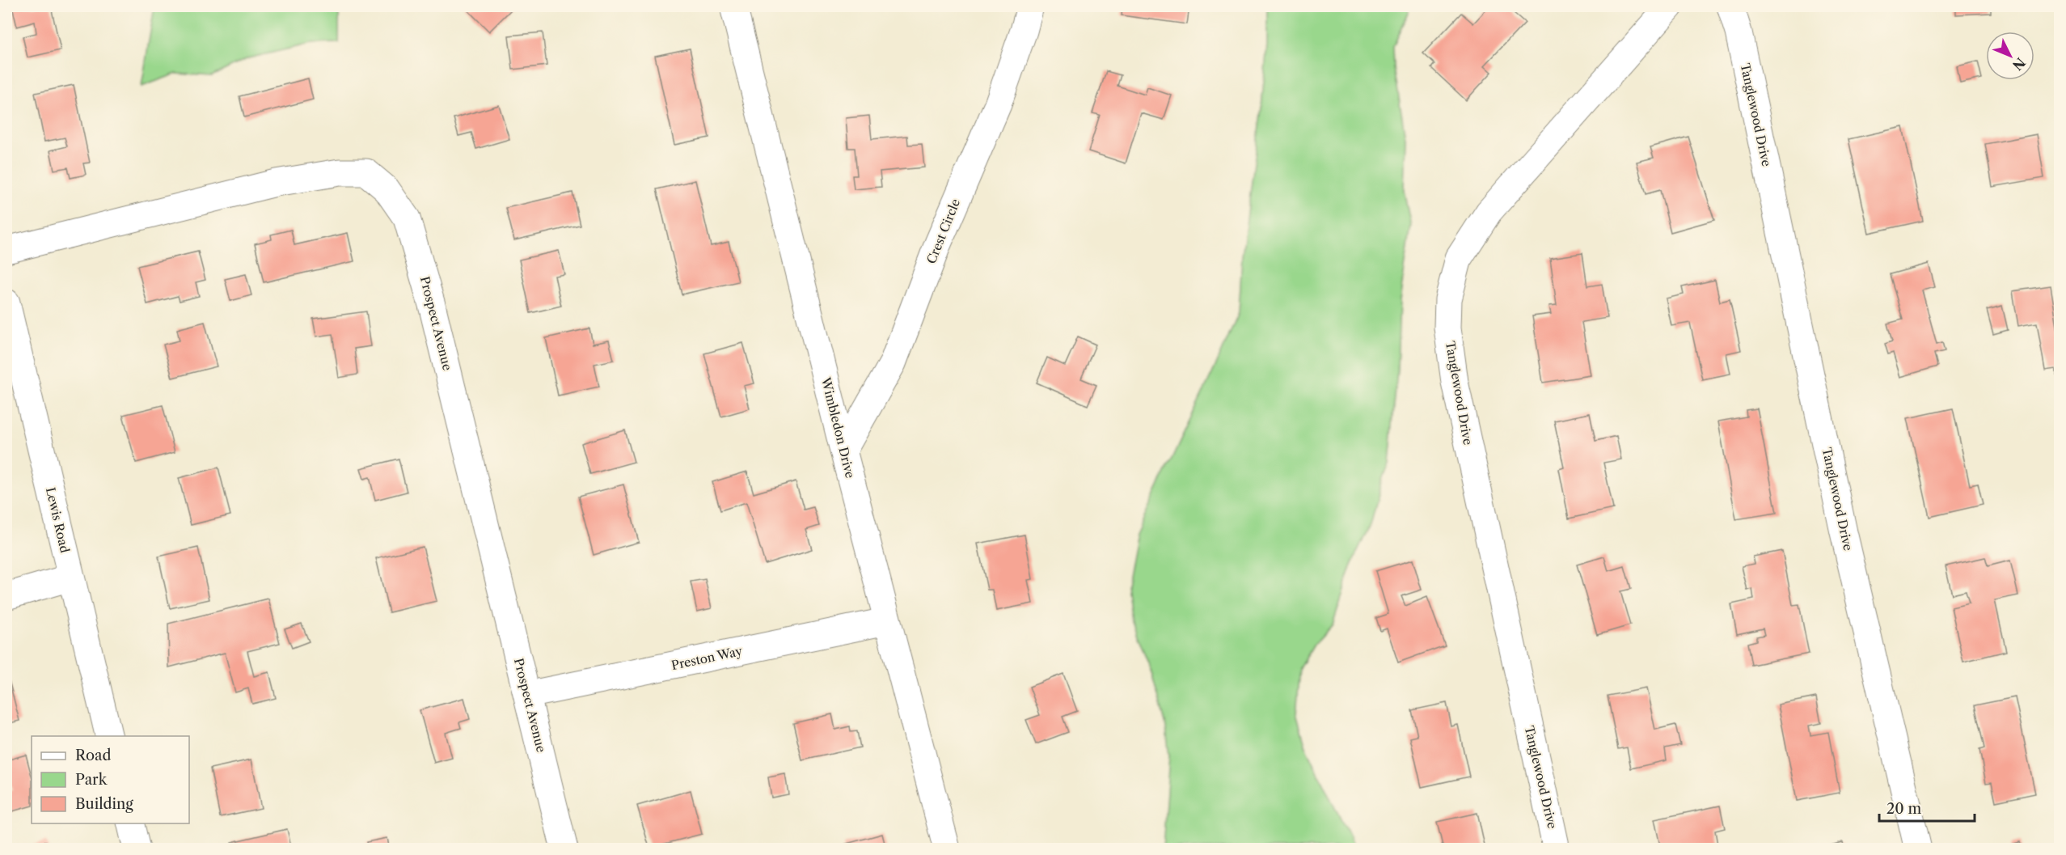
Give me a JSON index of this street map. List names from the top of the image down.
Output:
{
  "streets": {
    "street": [
      "Tanglewood Drive",
      "Crest Circle",
      "Prospect Avenue",
      "Wimbledon Drive",
      "Lewis Road",
      "Preston Way"
    ]
  },
  "crossings": [
    ["Crest Circle", "Wimbledon Drive"],
    ["Prospect Avenue", "Preston Way"],
    ["Wimbledon Drive", "Preston Way"]
  ],
  "legend": ["Road", "Park", "Building"],
  "scale_bar": "20 m",
  "north": "bottom right"
}
